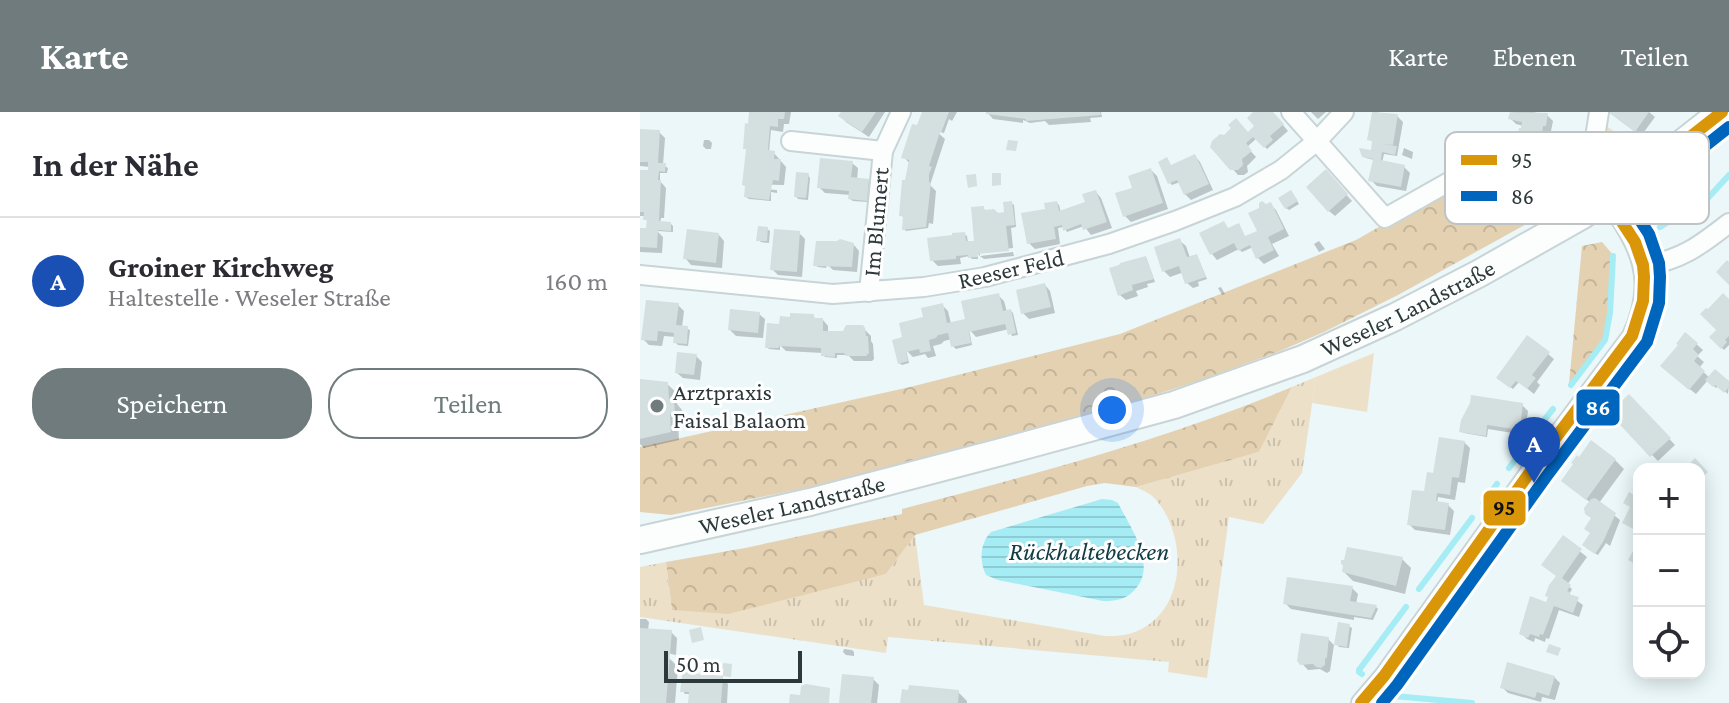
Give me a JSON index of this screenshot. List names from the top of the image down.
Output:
{
  "streets": {
    "main road": ["Weseler Landstraße"],
    "street": ["Im Blumert", "Reeser Feld"]
  },
  "crossings": [
    ["Im Blumert", "Reeser Feld"]
  ],
  "water": ["Rückhaltebecken"],
  "places": ["Arztpraxis Faisal Balaom"],
  "lines": ["transit line 95", "transit line 86"],
  "legend": ["95", "86"],
  "scale_bar": "50 m",
  "page": {
    "header": "Karte",
    "nav": ["Karte", "Ebenen", "Teilen"],
    "heading": "In der Nähe",
    "list": [
      {
        "mark": "A",
        "name": "Groiner Kirchweg",
        "note": "Haltestelle · Weseler Straße",
        "value": "160 m"
      }
    ],
    "buttons": ["Speichern", "Teilen"],
    "pins": "A",
    "map_buttons": ["+", "−"],
    "scale": "50 m"
  }
}
